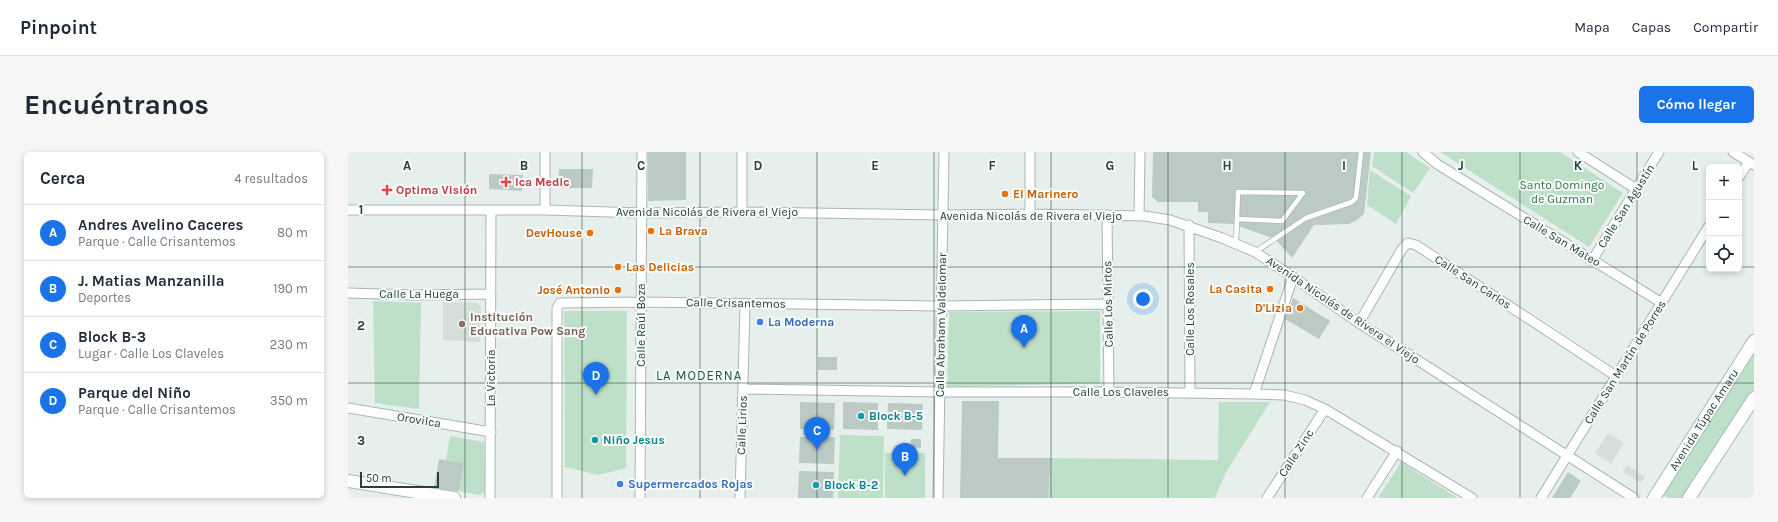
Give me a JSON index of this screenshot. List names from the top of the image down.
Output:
{
  "streets": {
    "main road": ["Avenida Túpac Amaru"],
    "street": [
      "Calle San Agustín",
      "Avenida Nicolás de Rivera el Viejo",
      "Calle San Mateo",
      "Calle San Carlos",
      "Calle La Huega",
      "Calle Crisantemos",
      "Calle Los Mirtos",
      "Calle Los Rosales",
      "Calle Raúl Boza",
      "Calle Abraham Valdelomar",
      "Calle San Martín de Porres",
      "La Victoria",
      "Calle Los Claveles",
      "Orovilca",
      "Calle Lirios",
      "Calle Zinc"
    ]
  },
  "crossings": [
    ["Calle San Agustín", "Calle San Mateo"],
    ["Avenida Nicolás de Rivera el Viejo", "Calle San Carlos"],
    ["Avenida Nicolás de Rivera el Viejo", "Calle Los Mirtos"],
    ["Avenida Nicolás de Rivera el Viejo", "Calle Los Rosales"],
    ["Avenida Nicolás de Rivera el Viejo", "Calle Raúl Boza"],
    ["Avenida Nicolás de Rivera el Viejo", "Calle Abraham Valdelomar"],
    ["Avenida Nicolás de Rivera el Viejo", "Calle San Martín de Porres"],
    ["Avenida Nicolás de Rivera el Viejo", "La Victoria"],
    ["Calle San Mateo", "Calle San Martín de Porres"],
    ["Calle San Carlos", "Calle San Martín de Porres"],
    ["Calle La Huega", "La Victoria"],
    ["Calle Crisantemos", "Calle Los Mirtos"],
    ["Calle Crisantemos", "Calle Raúl Boza"],
    ["Calle Crisantemos", "Calle Abraham Valdelomar"],
    ["Calle Crisantemos", "Calle Lirios"],
    ["Calle Los Mirtos", "Calle Los Claveles"],
    ["Calle Los Rosales", "Calle Los Claveles"],
    ["Calle Abraham Valdelomar", "Calle Los Claveles"],
    ["La Victoria", "Orovilca"],
    ["Calle Los Claveles", "Calle Lirios"],
    ["Calle Los Claveles", "Calle Zinc"]
  ],
  "districts": ["LA MODERNA"],
  "parks": ["Santo Domingo de Guzman"],
  "places": {
    "health": ["Ica Medic", "Optima Visión"],
    "other": [
      "El Marinero",
      "La Brava",
      "DevHouse",
      "Las Delicias",
      "La Casita",
      "José Antonio",
      "D'Lizia",
      "La Moderna",
      "Institución Educativa Pow Sang",
      "Block B-5",
      "Niño Jesus",
      "Supermercados Rojas",
      "Block B-2"
    ]
  },
  "scale_bar": "50 m",
  "page": {
    "header": "Pinpoint",
    "nav": ["Mapa", "Capas", "Compartir"],
    "buttons": "Cómo llegar",
    "title": "Encuéntranos",
    "heading": ["Cerca", "4 resultados"],
    "map_buttons": ["+", "−"],
    "list": [
      {
        "mark": "A",
        "name": "Andres Avelino Caceres",
        "note": "Parque · Calle Crisantemos",
        "value": "80 m"
      },
      {
        "mark": "B",
        "name": "J. Matias Manzanilla",
        "note": "Deportes",
        "value": "190 m"
      },
      {
        "mark": "C",
        "name": "Block B-3",
        "note": "Lugar · Calle Los Claveles",
        "value": "230 m"
      },
      {
        "mark": "D",
        "name": "Parque del Niño",
        "note": "Parque · Calle Crisantemos",
        "value": "350 m"
      }
    ],
    "pins": [
      "A",
      "D",
      "C",
      "B"
    ],
    "scale": "50 m"
  },
  "grid": {
    "columns": [
      "A",
      "B",
      "C",
      "D",
      "E",
      "F",
      "G",
      "H",
      "I",
      "J",
      "K",
      "L"
    ],
    "rows": ["1", "2", "3"]
  }
}
